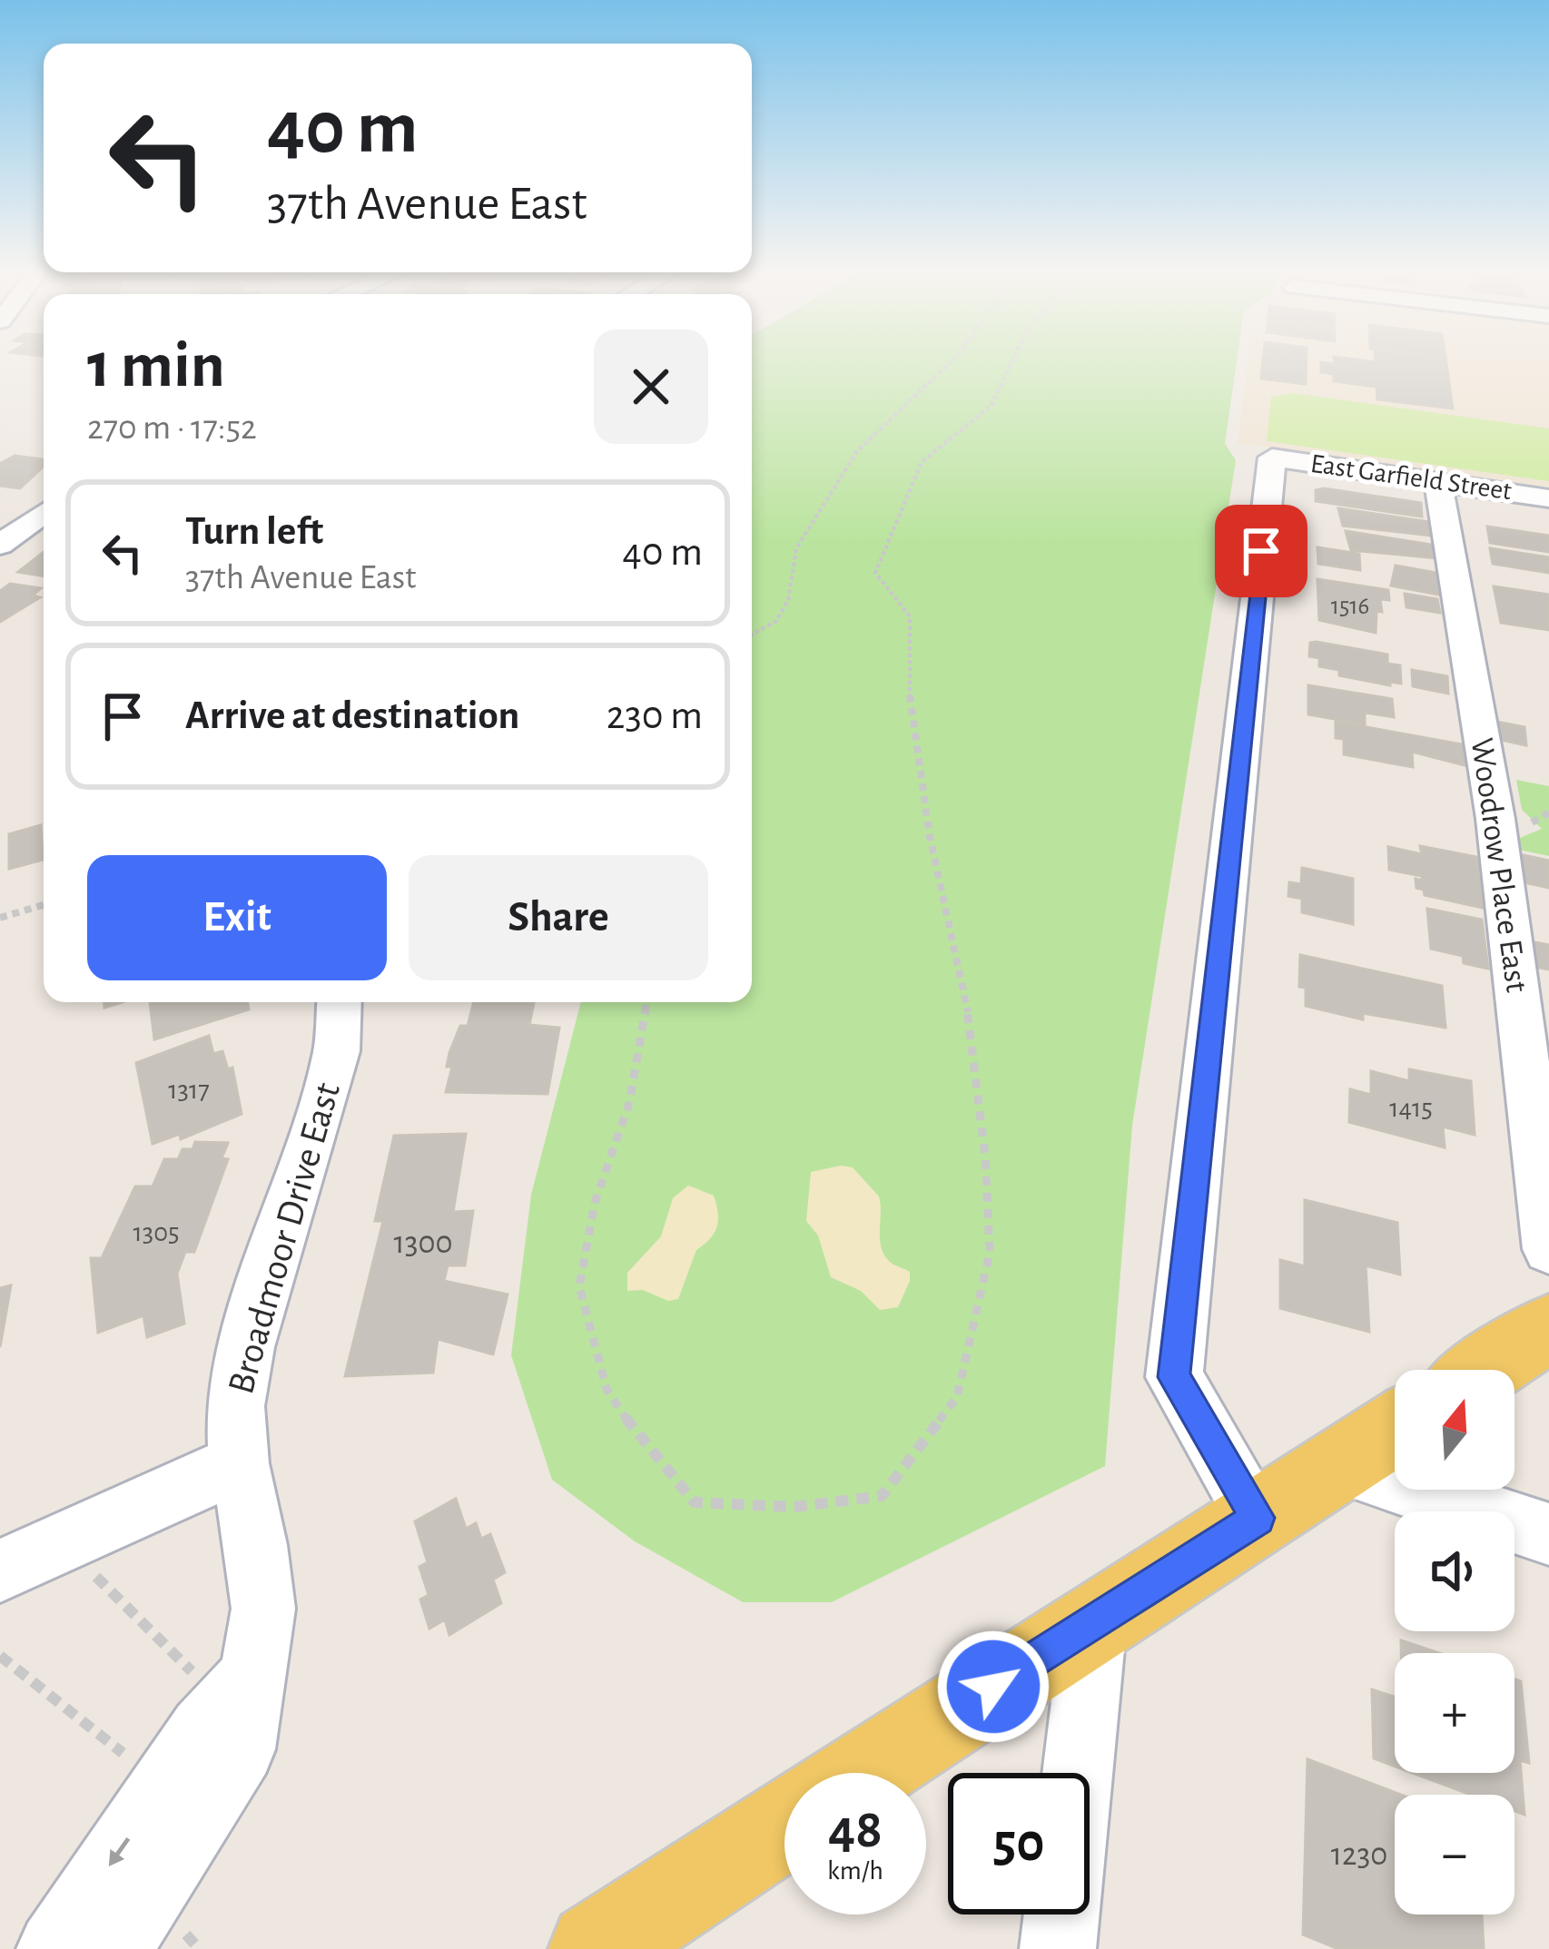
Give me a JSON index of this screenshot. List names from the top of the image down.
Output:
{
  "streets": {
    "street": ["East Garfield Street", "Woodrow Place East", "Broadmoor Drive East"]
  },
  "crossings": [
    ["East Garfield Street", "Woodrow Place East"]
  ],
  "house_numbers": [
    "1516",
    "1317",
    "1415",
    "1305",
    "1300",
    "1230"
  ],
  "north": "top",
  "page": {
    "turn": ["40 m", "37th Avenue East"],
    "heading": ["1 min", "270 m · 17:52"],
    "list": [
      {
        "name": "Turn left",
        "note": "37th Avenue East",
        "value": "40 m"
      },
      {
        "name": "Arrive at destination",
        "value": "230 m"
      }
    ],
    "buttons": ["Exit", "Share"],
    "map_buttons": ["+", "−"],
    "speed": "48 km/h",
    "limit": "50"
  }
}
